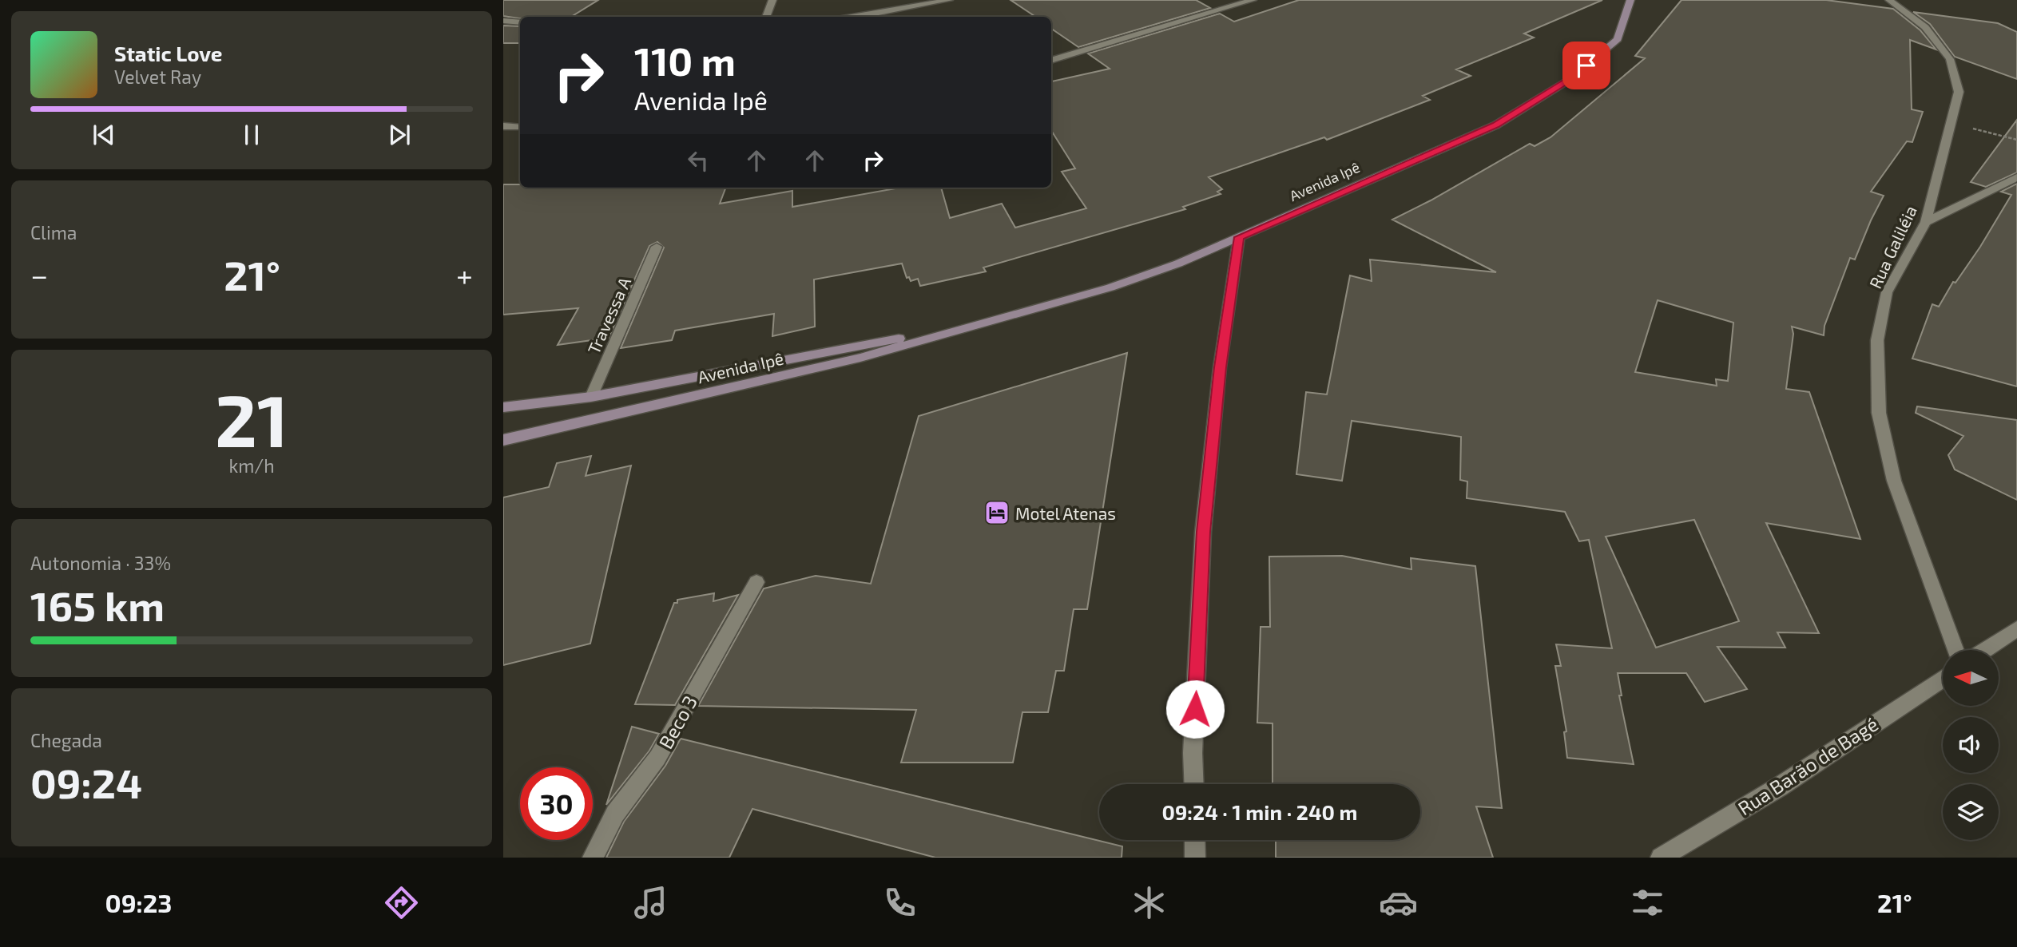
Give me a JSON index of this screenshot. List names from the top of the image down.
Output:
{
  "streets": {
    "main road": ["Avenida Ipê"],
    "street": [
      "Rua Galiléia",
      "Travessa A",
      "Beco 3",
      "Rua Barão de Bagé"
    ]
  },
  "crossings": [
    ["Avenida Ipê", "Travessa A"]
  ],
  "places": {
    "hotel": ["Motel Atenas"]
  },
  "north": "left",
  "page": {
    "turn": ["110 m", "Avenida Ipê"],
    "song": ["Static Love", "Velvet Ray"],
    "tile": [
      "Clima",
      ["21", "km/h"],
      ["Autonomia · 33%", "165 km"],
      ["Chegada", "09:24"]
    ],
    "heat": ["−", "21°", "+"],
    "limit": "30",
    "trip": "09:24 · 1 min · 240 m",
    "tabs": ["09:23", "21°"]
  }
}
